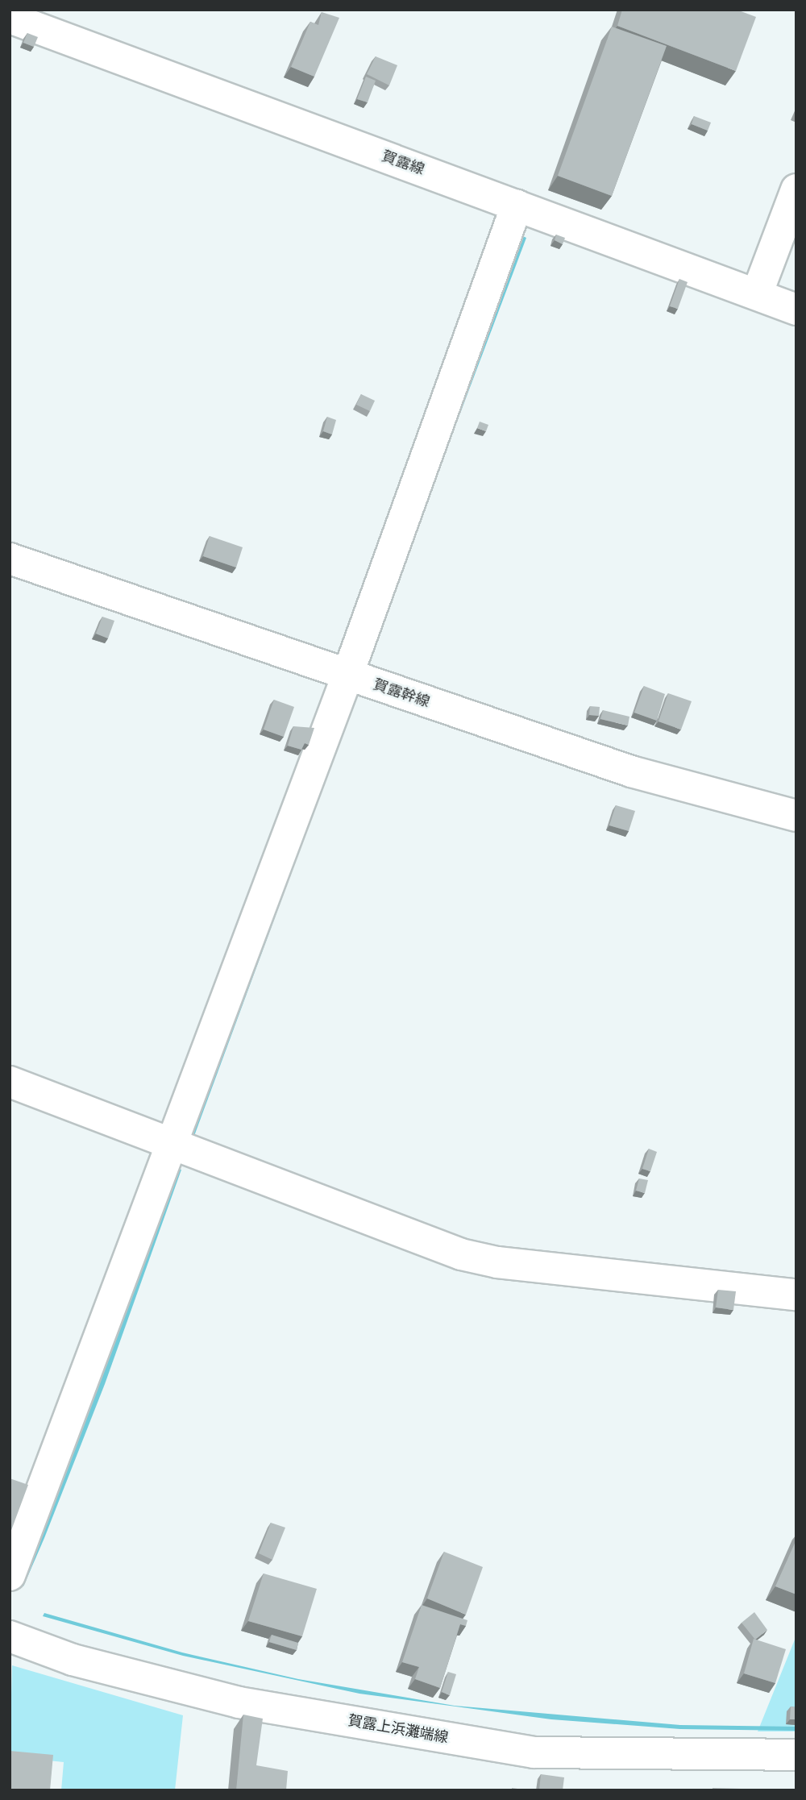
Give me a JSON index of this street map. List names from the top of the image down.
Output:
{
  "streets": {
    "street": ["賀露線", "賀露幹線", "賀露上浜灘端線"]
  }
}
